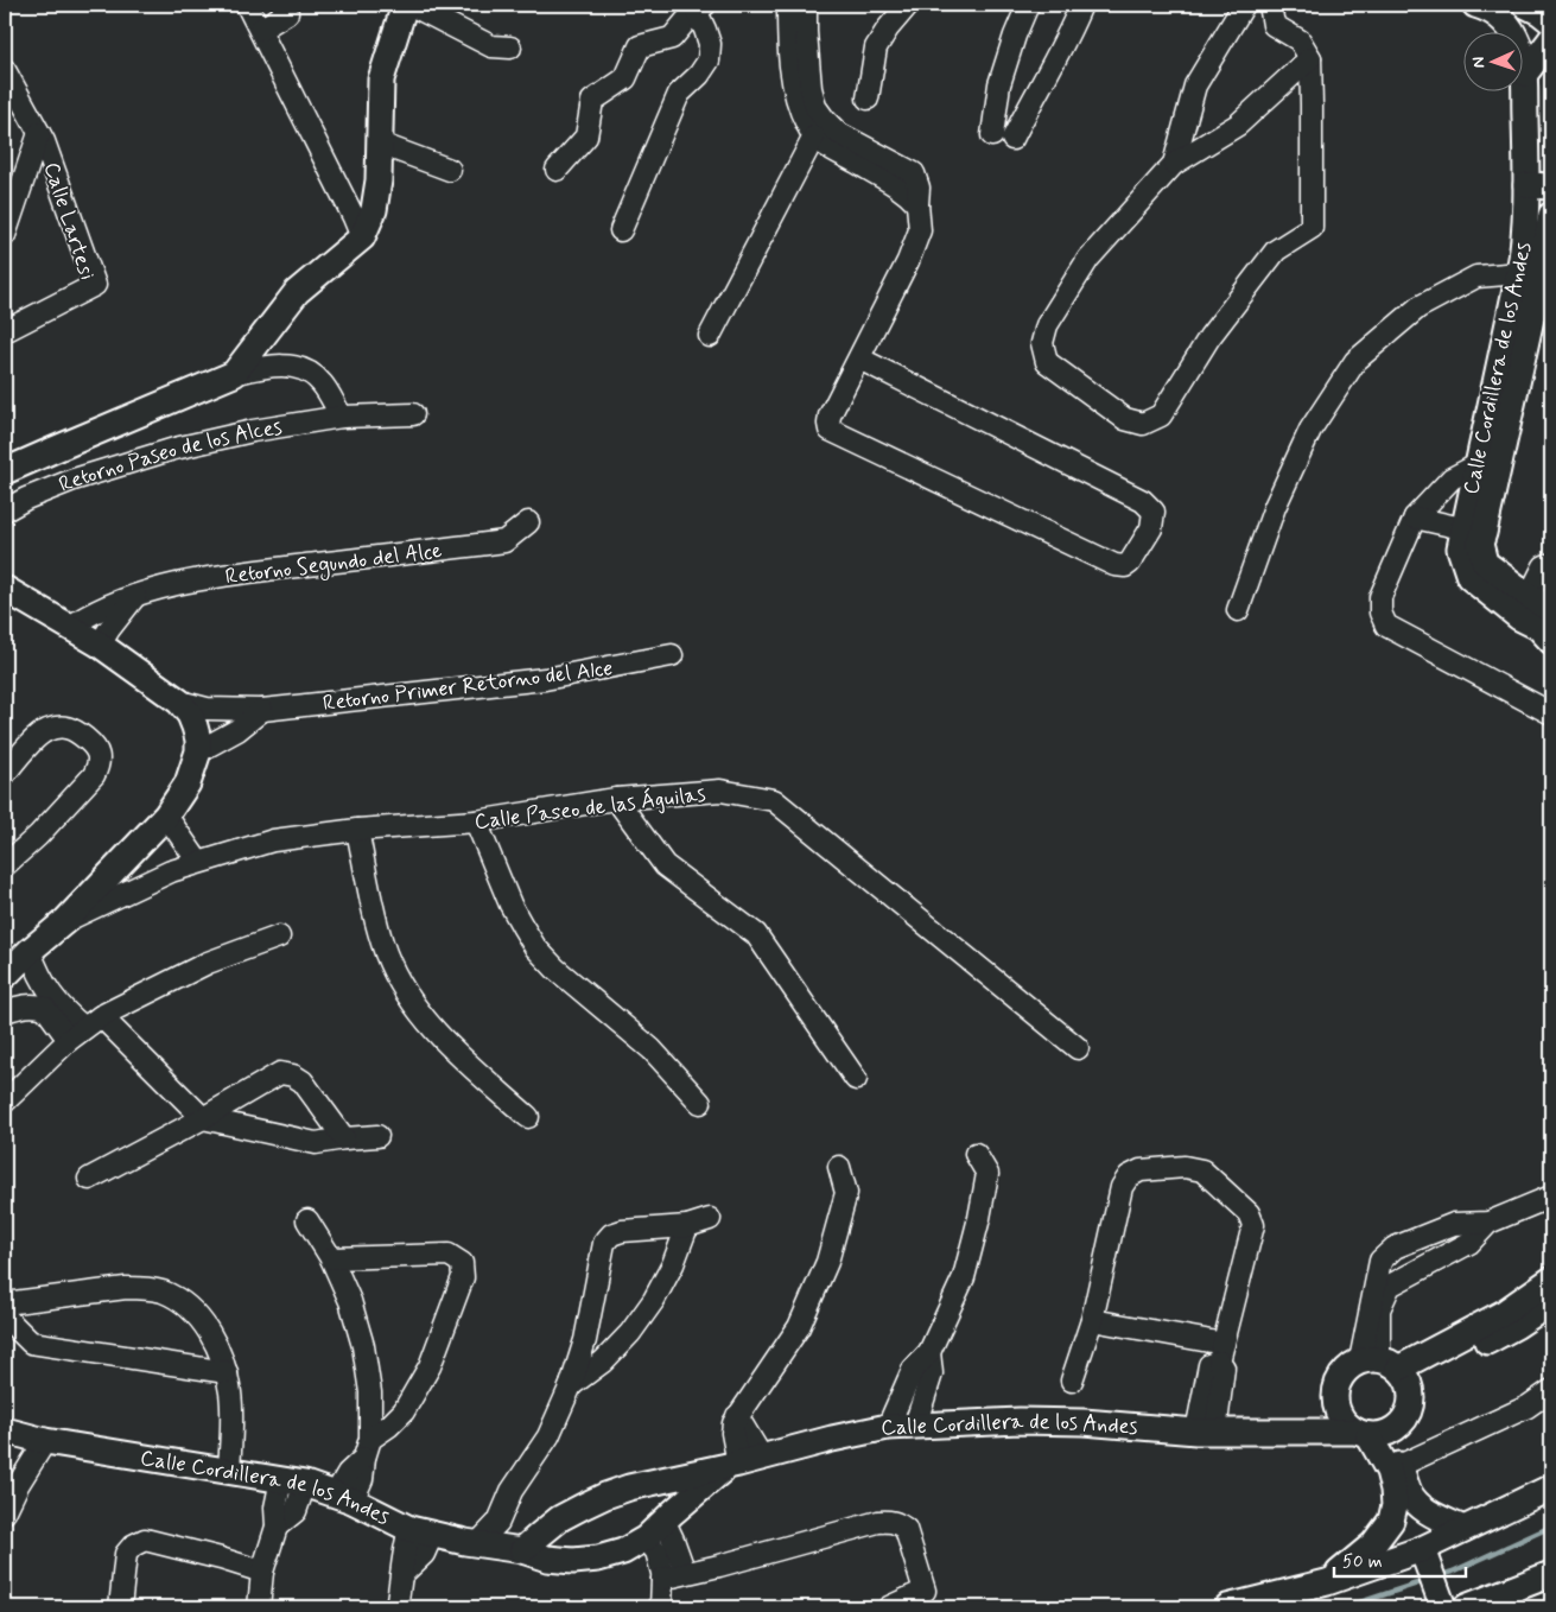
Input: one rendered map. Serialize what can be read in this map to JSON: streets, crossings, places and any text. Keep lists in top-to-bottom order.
{
  "streets": {
    "street": [
      "Calle Lartesi",
      "Calle Cordillera de los Andes",
      "Retorno Paseo de los Alces",
      "Retorno Segundo del Alce",
      "Retorno Primer Retorno del Alce",
      "Calle Paseo de las Águilas"
    ]
  },
  "scale_bar": "50 m",
  "north": "left"
}
